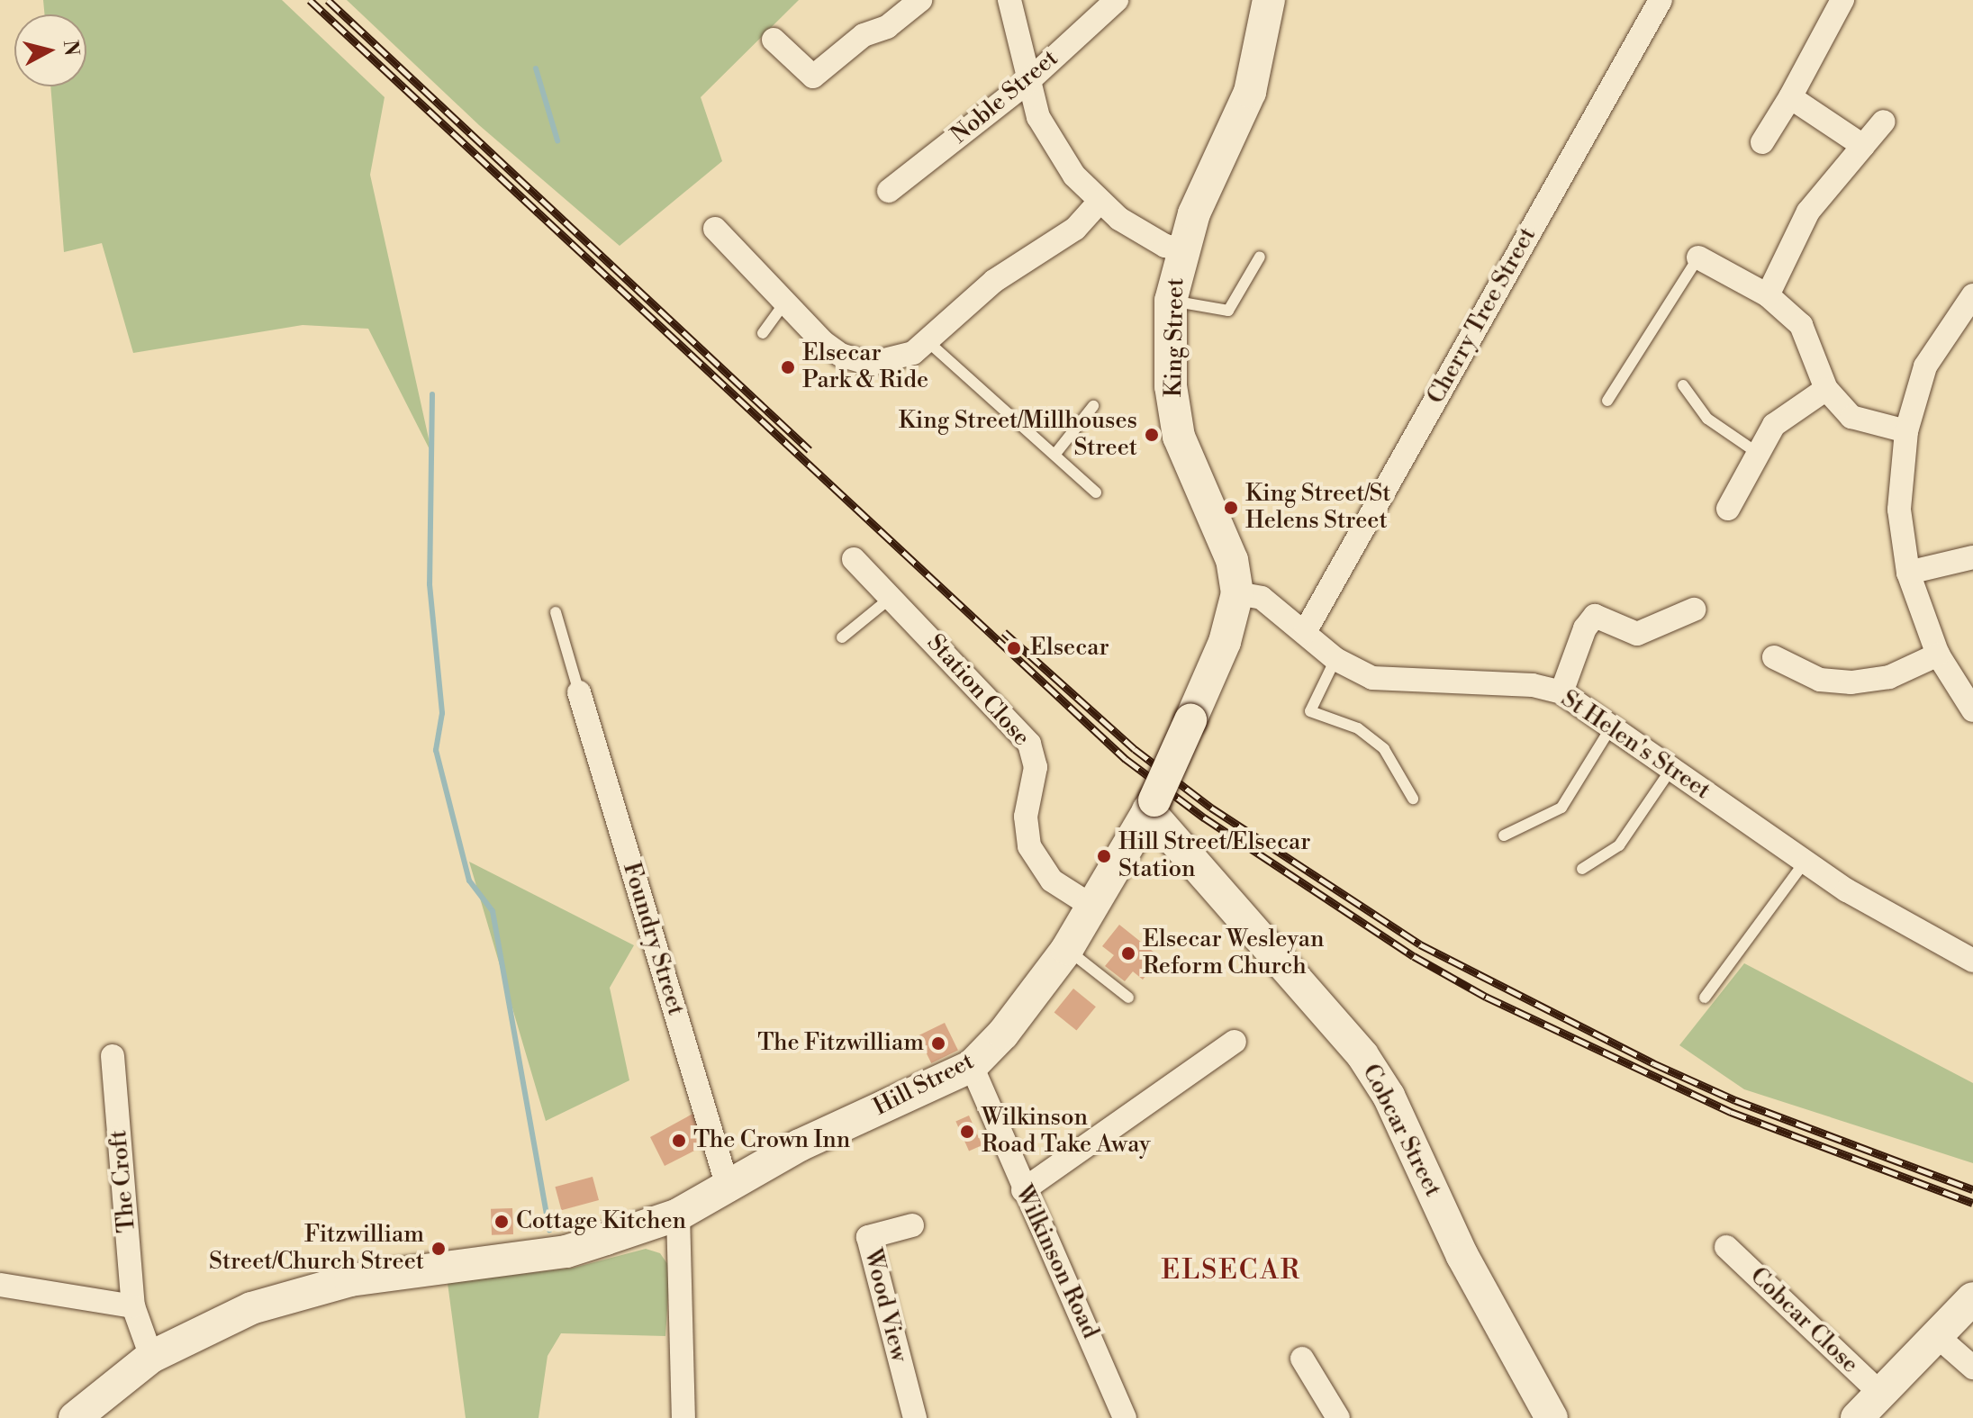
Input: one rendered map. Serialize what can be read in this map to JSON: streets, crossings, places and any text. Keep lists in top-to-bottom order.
{
  "streets": {
    "main road": ["King Street", "Hill Street", "Cobcar Street"],
    "street": [
      "Noble Street",
      "Cherry Tree Street",
      "Station Close",
      "St Helen's Street",
      "Foundry Street",
      "The Croft",
      "Wilkinson Road",
      "Wood View",
      "Cobcar Close"
    ]
  },
  "crossings": [
    ["Cherry Tree Street", "St Helen's Street"],
    ["King Street", "St Helen's Street"],
    ["King Street", "Hill Street"],
    ["Station Close", "Hill Street"],
    ["St Helen's Street", "Hill Street"],
    ["Foundry Street", "Hill Street"],
    ["Hill Street", "Cobcar Street"],
    ["Hill Street", "The Croft"],
    ["Hill Street", "Wilkinson Road"]
  ],
  "districts": ["ELSECAR"],
  "places": [
    "Elsecar Park & Ride",
    "King Street/Millhouses Street",
    "King Street/St Helens Street",
    "Elsecar",
    "Hill Street/Elsecar Station",
    "Elsecar Wesleyan Reform Church",
    "The Fitzwilliam",
    "Wilkinson Road Take Away",
    "The Crown Inn",
    "Cottage Kitchen",
    "Fitzwilliam Street/Church Street"
  ],
  "north": "right"
}
